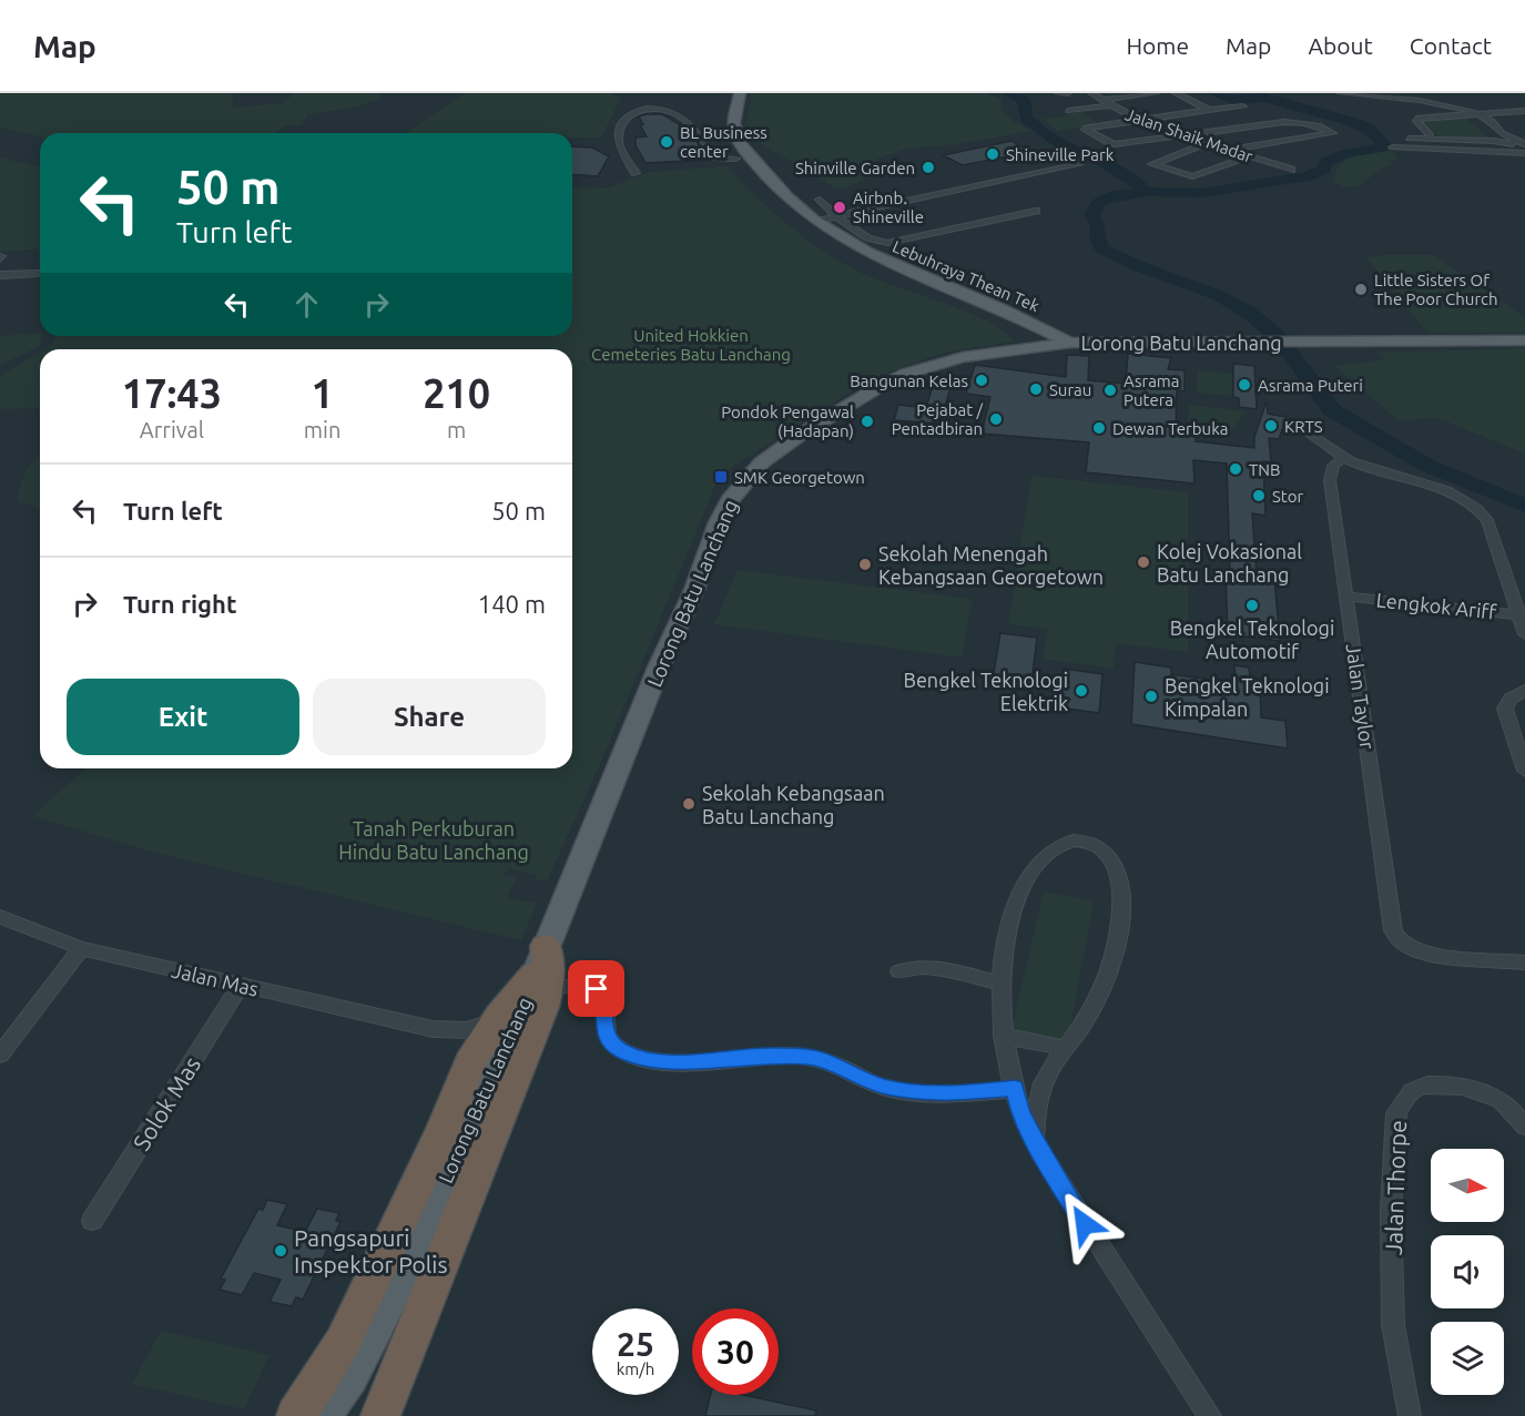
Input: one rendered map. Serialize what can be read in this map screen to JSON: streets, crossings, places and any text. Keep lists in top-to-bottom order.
{
  "streets": {
    "main road": ["Lebuhraya Thean Tek", "Lorong Batu Lanchang"],
    "street": [
      "Jalan Shaik Madar",
      "Lengkok Ariff",
      "Jalan Taylor",
      "Jalan Mas",
      "Solok Mas",
      "Jalan Thorpe"
    ]
  },
  "crossings": [
    ["Lebuhraya Thean Tek", "Lorong Batu Lanchang"],
    ["Lorong Batu Lanchang", "Jalan Mas"],
    ["Lengkok Ariff", "Jalan Taylor"],
    ["Jalan Mas", "Solok Mas"]
  ],
  "parks": ["United Hokkien Cemeteries Batu Lanchang", "Tanah Perkuburan Hindu Batu Lanchang"],
  "places": {
    "other": [
      "BL Business center",
      "Shineville Park",
      "Shinville Garden",
      "Airbnb. Shineville",
      "Little Sisters Of The Poor Church",
      "Bangunan Kelas",
      "Asrama Puteri",
      "Surau",
      "Asrama Putera",
      "Pejabat / Pentadbiran",
      "Pondok Pengawal (Hadapan)",
      "KRTS",
      "Dewan Terbuka",
      "TNB",
      "Stor",
      "Kolej Vokasional Batu Lanchang",
      "Sekolah Menengah Kebangsaan Georgetown",
      "Bengkel Teknologi Automotif",
      "Bengkel Teknologi Elektrik",
      "Bengkel Teknologi Kimpalan",
      "Sekolah Kebangsaan Batu Lanchang",
      "Pangsapuri Inspektor Polis"
    ],
    "transit": ["SMK Georgetown"]
  },
  "north": "right",
  "page": {
    "header": "Map",
    "nav": [
      "Home",
      "Map",
      "About",
      "Contact"
    ],
    "turn": ["50 m", "Turn left"],
    "eta": [
      "17:43",
      "Arrival",
      "1",
      "min",
      "210",
      "m"
    ],
    "list": [
      {
        "name": "Turn left",
        "value": "50 m"
      },
      {
        "name": "Turn right",
        "value": "140 m"
      }
    ],
    "buttons": ["Exit", "Share"],
    "speed": "25 km/h",
    "limit": "30"
  }
}
